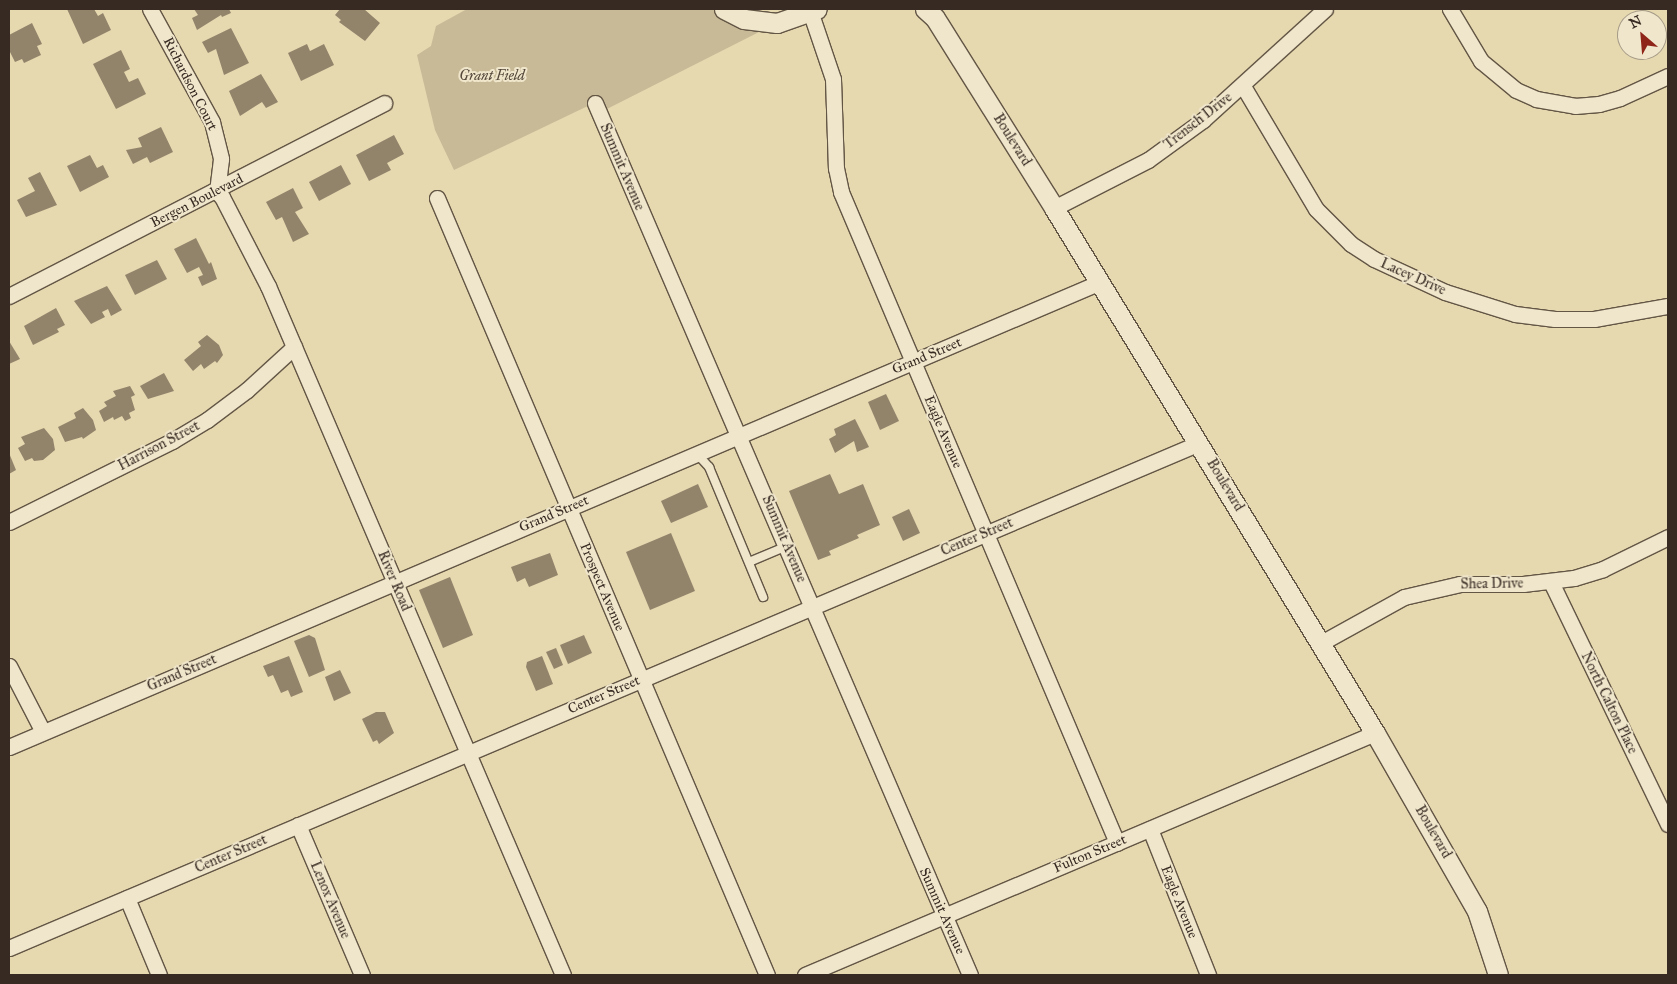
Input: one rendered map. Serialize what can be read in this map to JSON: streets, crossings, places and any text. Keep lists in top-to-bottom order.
{
  "streets": {
    "street": [
      "Richardson Court",
      "Trensch Drive",
      "Boulevard",
      "Summit Avenue",
      "Bergen Boulevard",
      "Lacey Drive",
      "Grand Street",
      "Eagle Avenue",
      "Harrison Street",
      "Center Street",
      "River Road",
      "Shea Drive",
      "Prospect Avenue",
      "North Calton Place",
      "Fulton Street",
      "Lenox Avenue"
    ]
  },
  "crossings": [
    ["Richardson Court", "Bergen Boulevard"],
    ["Richardson Court", "River Road"],
    ["Trensch Drive", "Boulevard"],
    ["Trensch Drive", "Lacey Drive"],
    ["Boulevard", "Grand Street"],
    ["Boulevard", "Center Street"],
    ["Boulevard", "Shea Drive"],
    ["Boulevard", "Fulton Street"],
    ["Summit Avenue", "Grand Street"],
    ["Summit Avenue", "Center Street"],
    ["Summit Avenue", "Fulton Street"],
    ["Bergen Boulevard", "River Road"],
    ["Grand Street", "Eagle Avenue"],
    ["Grand Street", "River Road"],
    ["Grand Street", "Prospect Avenue"],
    ["Eagle Avenue", "Center Street"],
    ["Eagle Avenue", "Fulton Street"],
    ["Harrison Street", "River Road"],
    ["Center Street", "River Road"],
    ["Center Street", "Prospect Avenue"],
    ["Center Street", "Lenox Avenue"],
    ["Shea Drive", "North Calton Place"]
  ],
  "parks": ["Grant Field"],
  "north": "top left"
}
